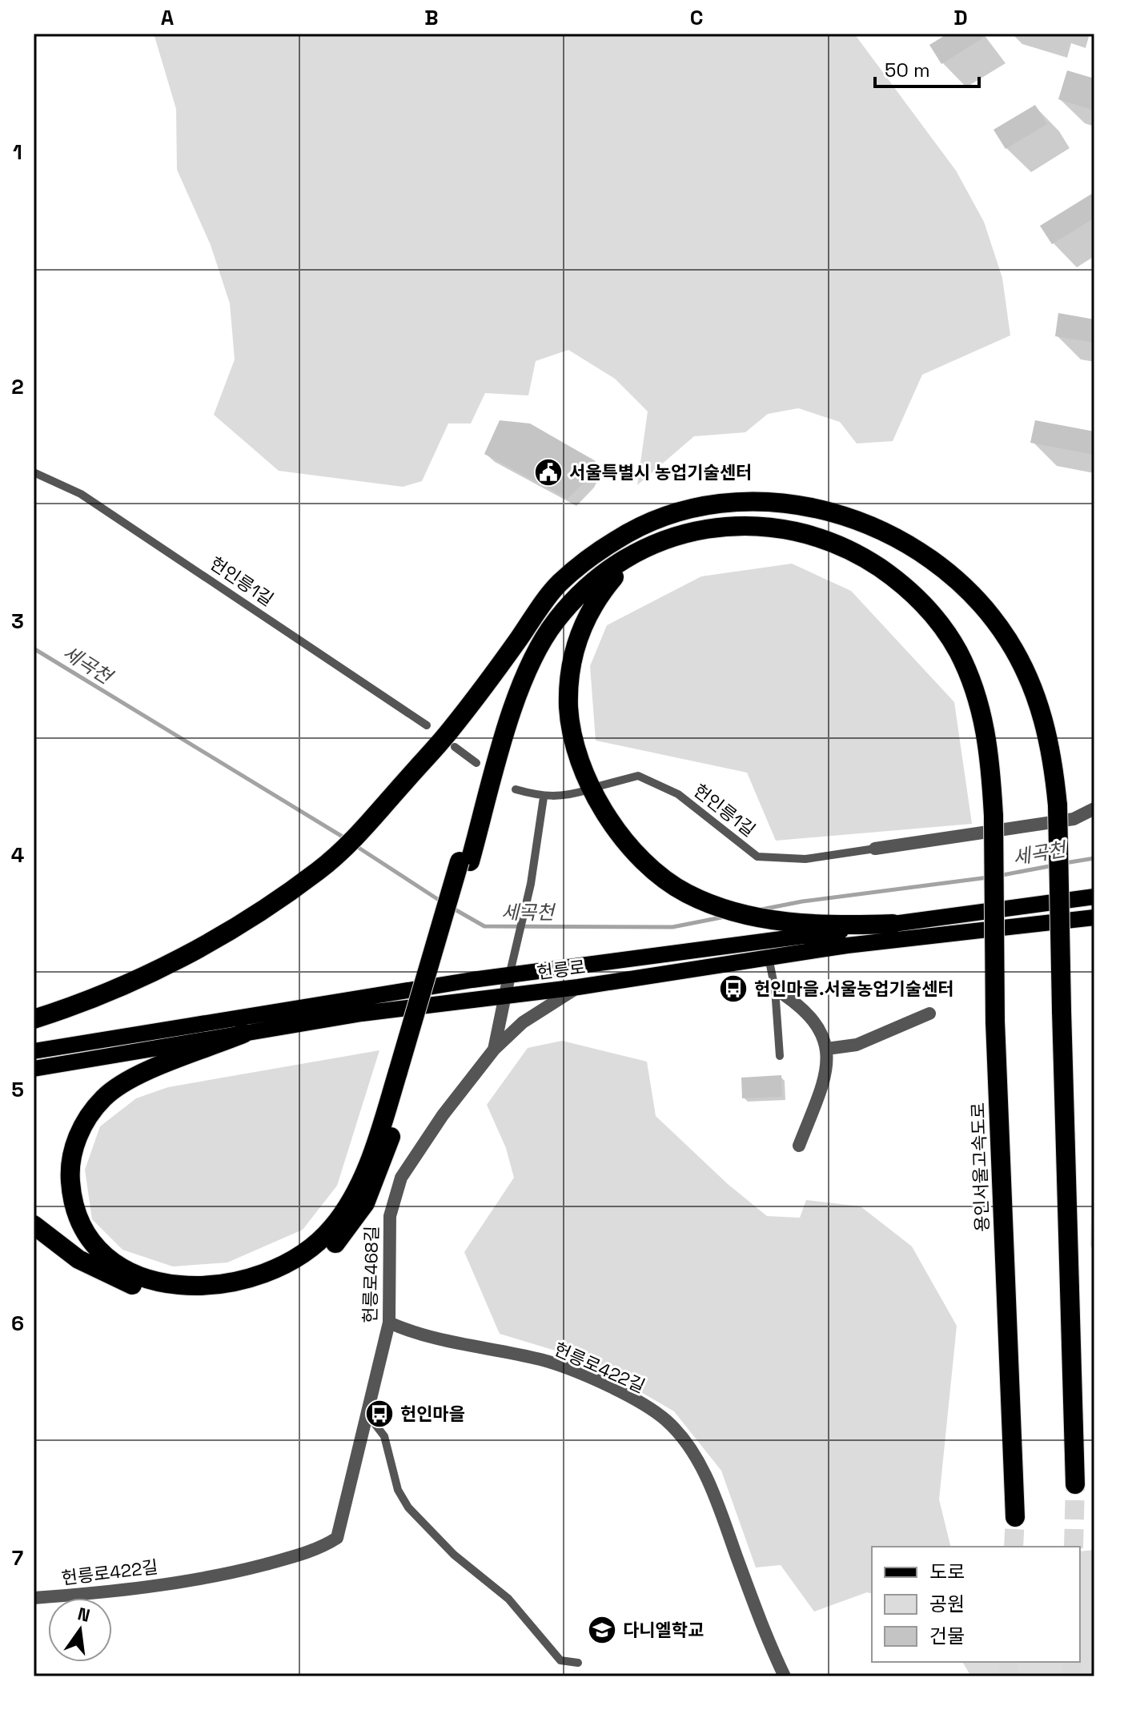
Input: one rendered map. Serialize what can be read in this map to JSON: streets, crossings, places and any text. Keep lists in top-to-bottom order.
{
  "streets": {
    "highway": ["용인서울고속도로"],
    "main road": ["헌릉로"],
    "street": ["헌릉로468길", "헌릉로422길"],
    "lane": ["헌인릉1길"]
  },
  "crossings": [
    ["헌인릉1길", "헌릉로"],
    ["헌릉로", "헌릉로468길"],
    ["헌릉로468길", "헌릉로422길"]
  ],
  "water": ["세곡천"],
  "places": {
    "public building": ["서울특별시 농업기술센터"],
    "bus stop": ["헌인마을.서울농업기술센터", "헌인마을"],
    "school or university": ["다니엘학교"]
  },
  "legend": ["도로", "공원", "건물"],
  "scale_bar": "50 m",
  "north": "top",
  "grid": {
    "columns": [
      "A",
      "B",
      "C",
      "D"
    ],
    "rows": [
      "1",
      "2",
      "3",
      "4",
      "5",
      "6",
      "7"
    ]
  }
}
